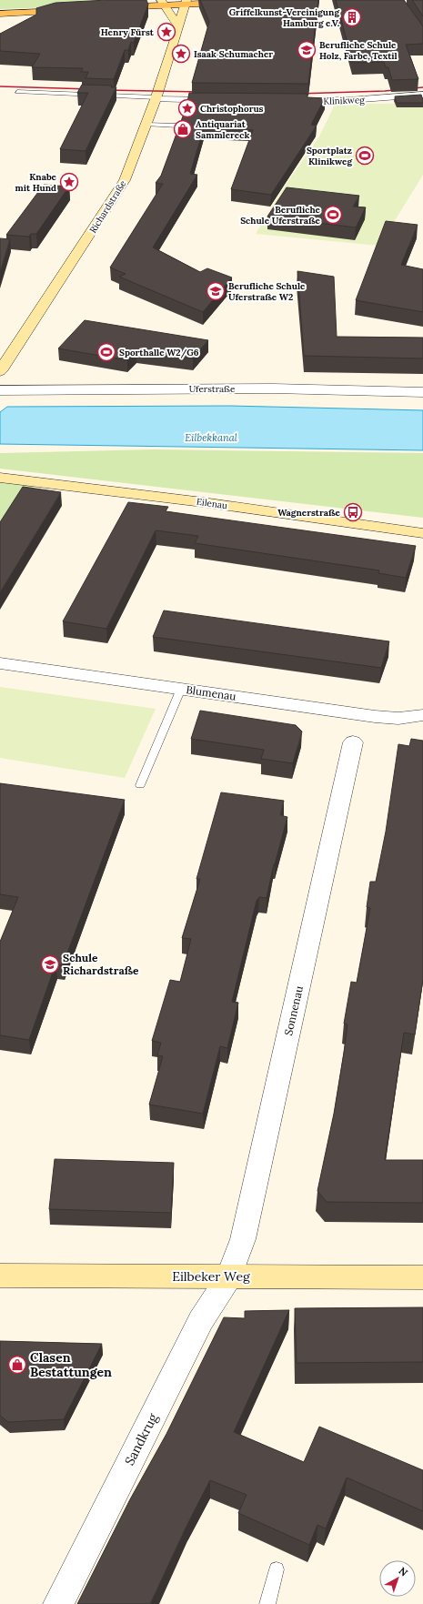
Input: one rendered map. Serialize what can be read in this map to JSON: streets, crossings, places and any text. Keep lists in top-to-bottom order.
{
  "streets": {
    "street": [
      "Klinikweg",
      "Richardstraße",
      "Uferstraße",
      "Eilenau",
      "Blumenau",
      "Sonnenau",
      "Eilbeker Weg",
      "Sandkrug"
    ]
  },
  "crossings": [
    ["Sonnenau", "Eilbeker Weg"],
    ["Sonnenau", "Sandkrug"],
    ["Eilbeker Weg", "Sandkrug"]
  ],
  "water": ["Eilbekkanal"],
  "places": {
    "building": ["Griffelkunst-Vereinigung Hamburg e.V."],
    "place": [
      "Henry Fürst",
      "Isaak Schumacher",
      "Christophorus",
      "Knabe mit Hund"
    ],
    "school or university": ["Berufliche Schule Holz, Farbe, Textil", "Berufliche Schule Uferstraße W2", "Schule Richardstraße"],
    "shop": ["Antiquariat Sammlereck", "Clasen Bestattungen"],
    "sports": ["Sportplatz Klinikweg", "Berufliche Schule Uferstraße", "Sporthalle W2/G6"],
    "bus stop": ["Wagnerstraße"]
  },
  "north": "top right"
}
